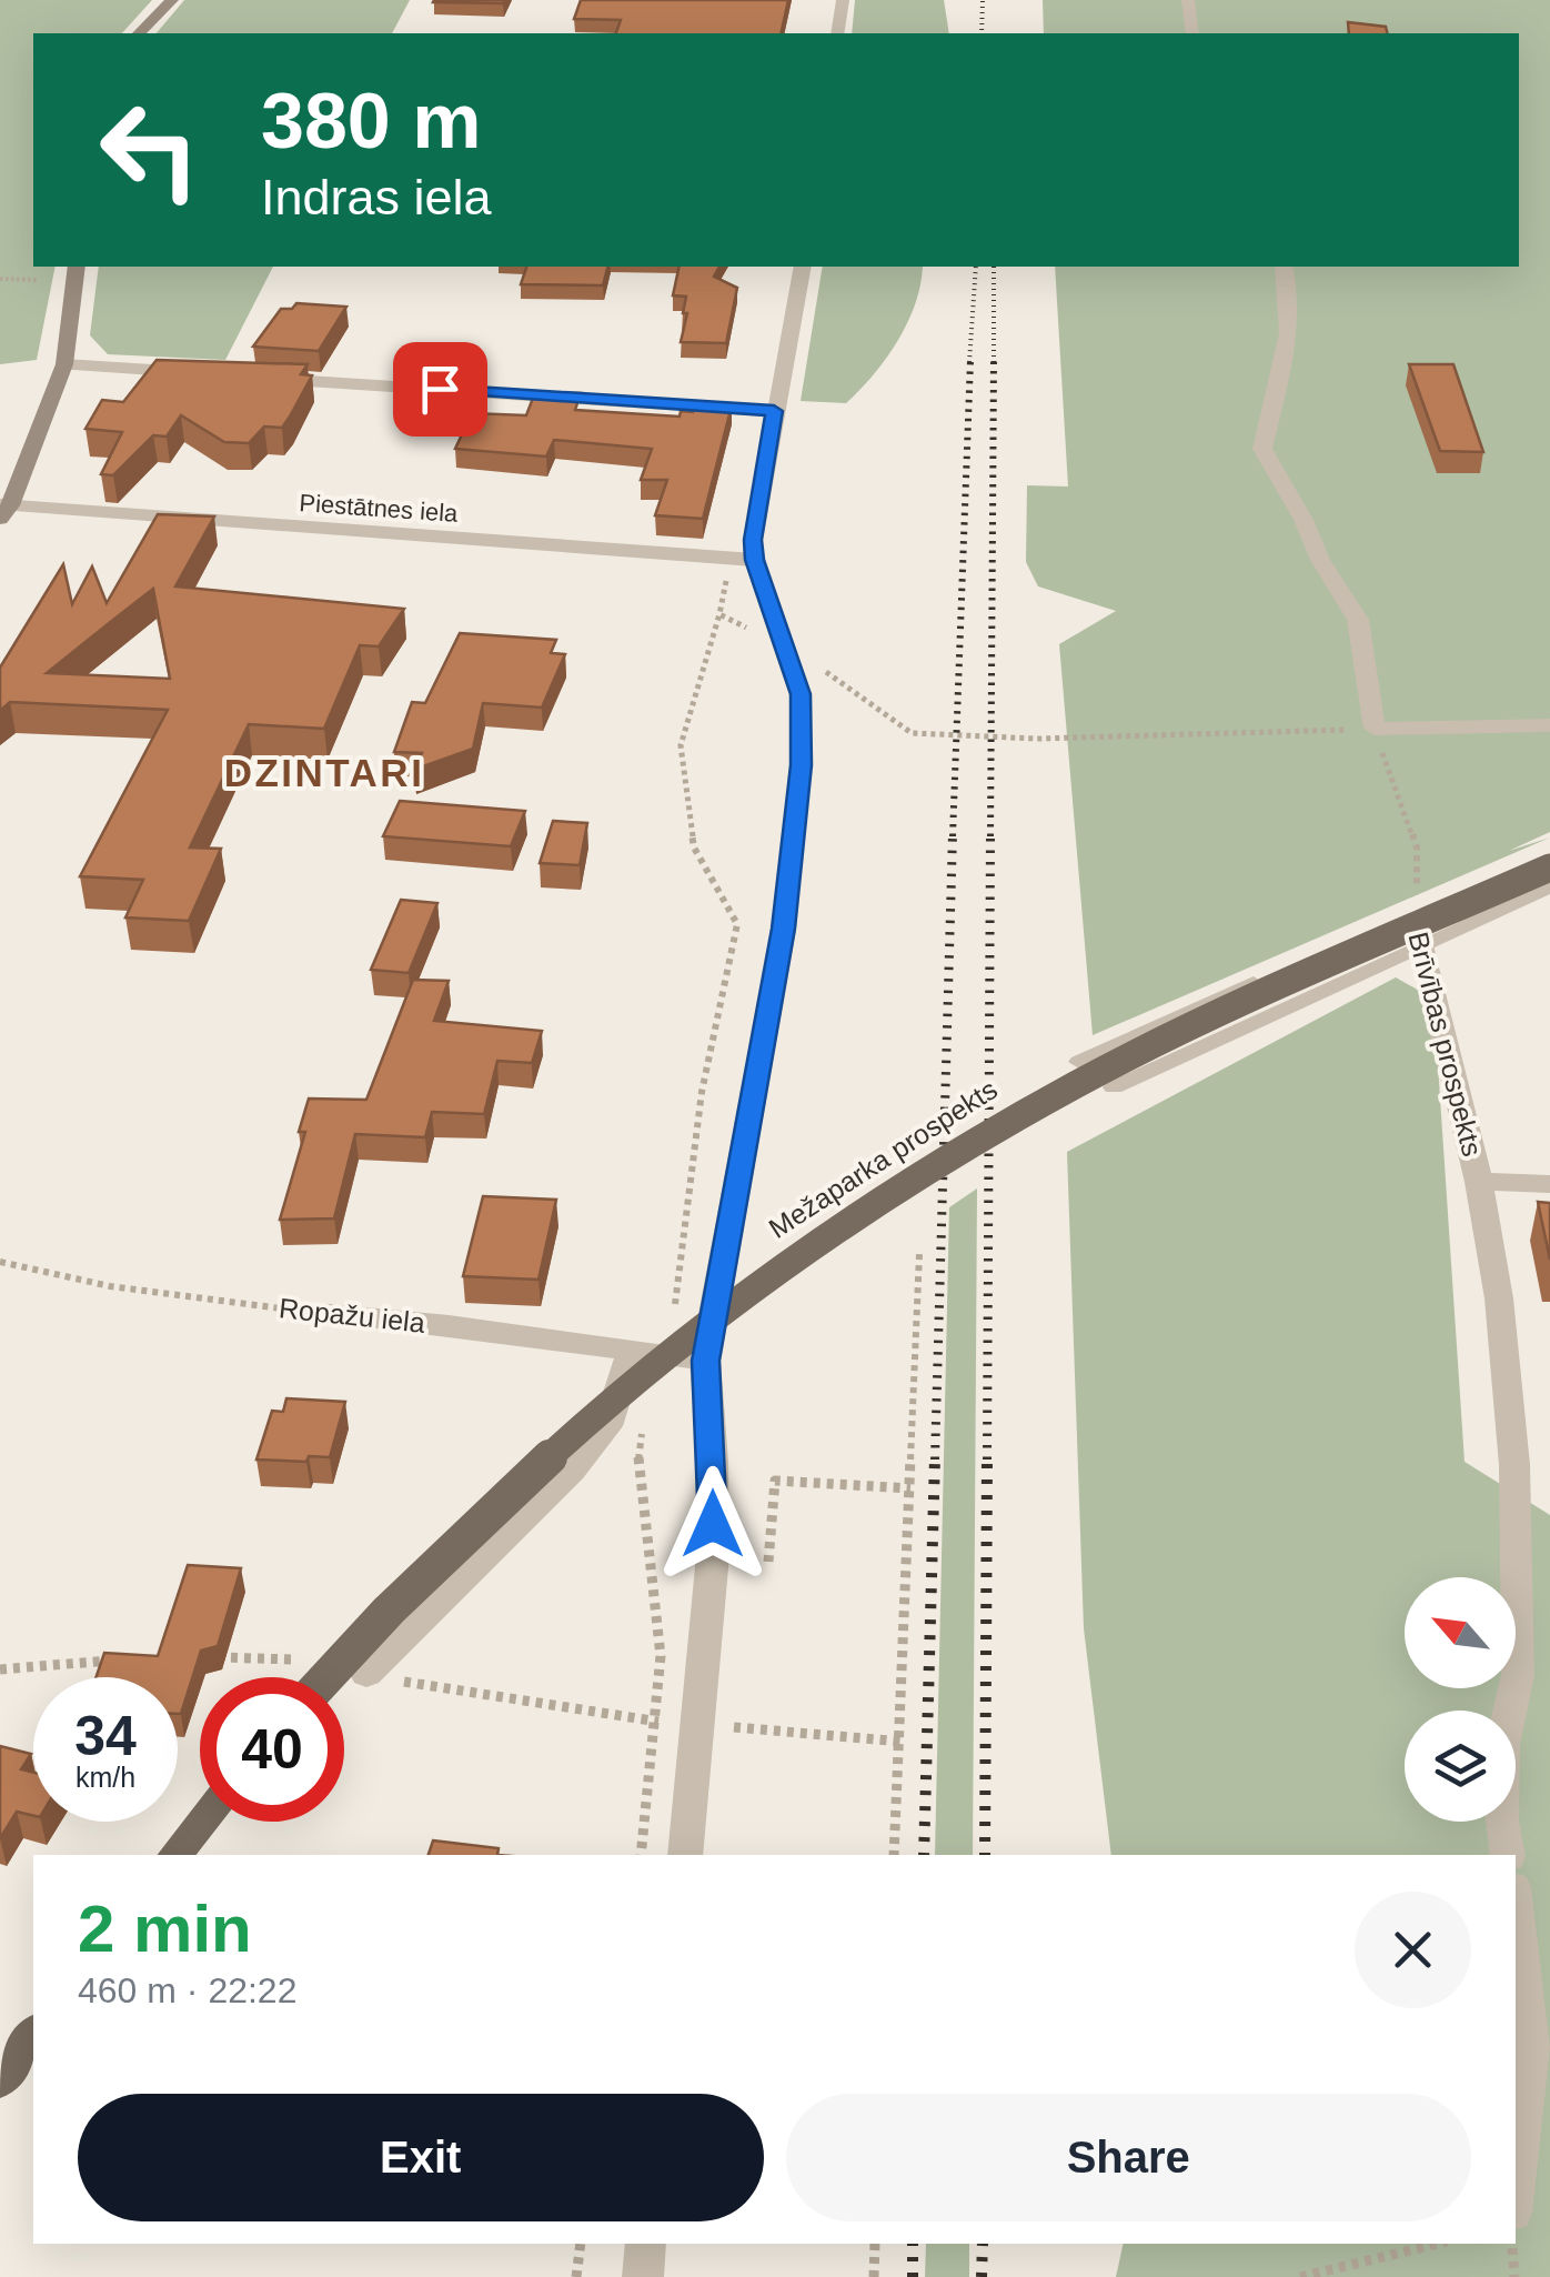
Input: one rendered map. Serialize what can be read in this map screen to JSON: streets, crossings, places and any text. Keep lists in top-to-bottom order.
{
  "streets": {
    "main road": ["Mežaparka prospekts"],
    "street": ["Piestātnes iela", "Brīvības prospekts", "Ropažu iela"]
  },
  "districts": ["DZINTARI"],
  "north": "top left",
  "page": {
    "turn": ["380 m", "Indras iela"],
    "speed": "34 km/h",
    "limit": "40",
    "heading": ["2 min", "460 m · 22:22"],
    "buttons": ["Exit", "Share"]
  }
}
